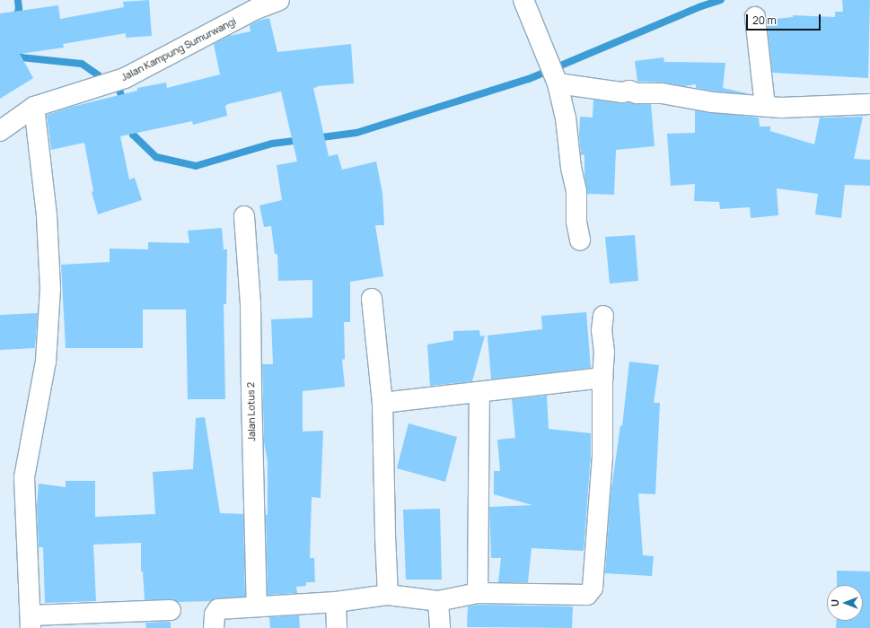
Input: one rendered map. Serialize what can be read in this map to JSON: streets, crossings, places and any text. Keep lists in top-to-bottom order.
{
  "streets": {
    "street": ["Jalan Kampung Sumurwangi", "Jalan Lotus 2"]
  },
  "scale_bar": "20 m",
  "north": "left"
}
